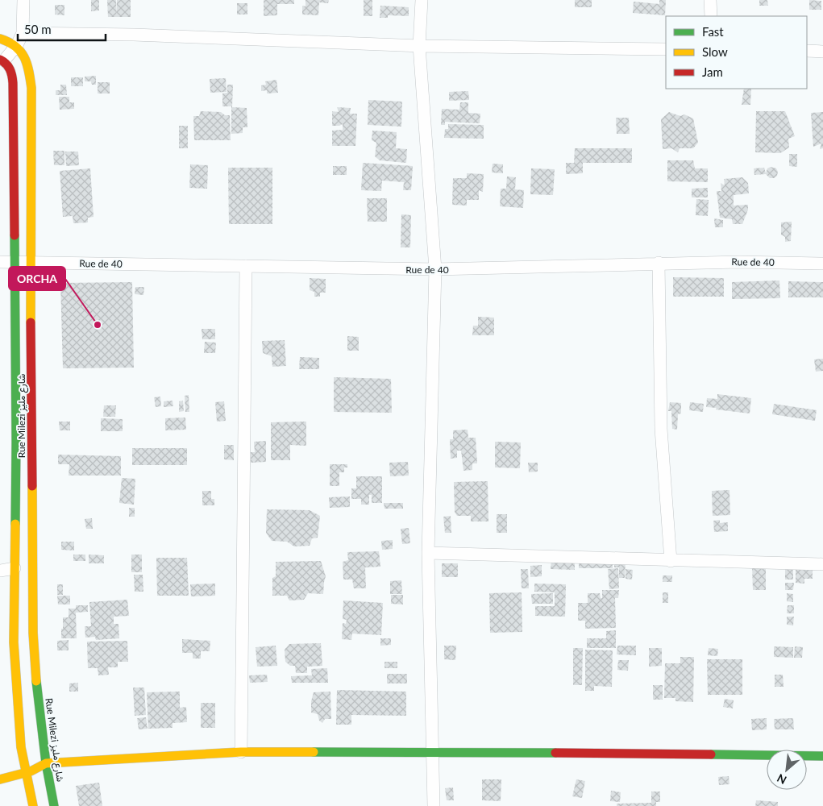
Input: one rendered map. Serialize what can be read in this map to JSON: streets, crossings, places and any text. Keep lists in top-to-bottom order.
{
  "streets": {
    "street": ["Rue de 40", "Rue Milezi شارع مليز"]
  },
  "crossings": [
    ["Rue de 40", "Rue Milezi شارع مليز"]
  ],
  "places": ["ORCHA"],
  "legend": ["Fast", "Slow", "Jam"],
  "scale_bar": "50 m",
  "north": "bottom left"
}
